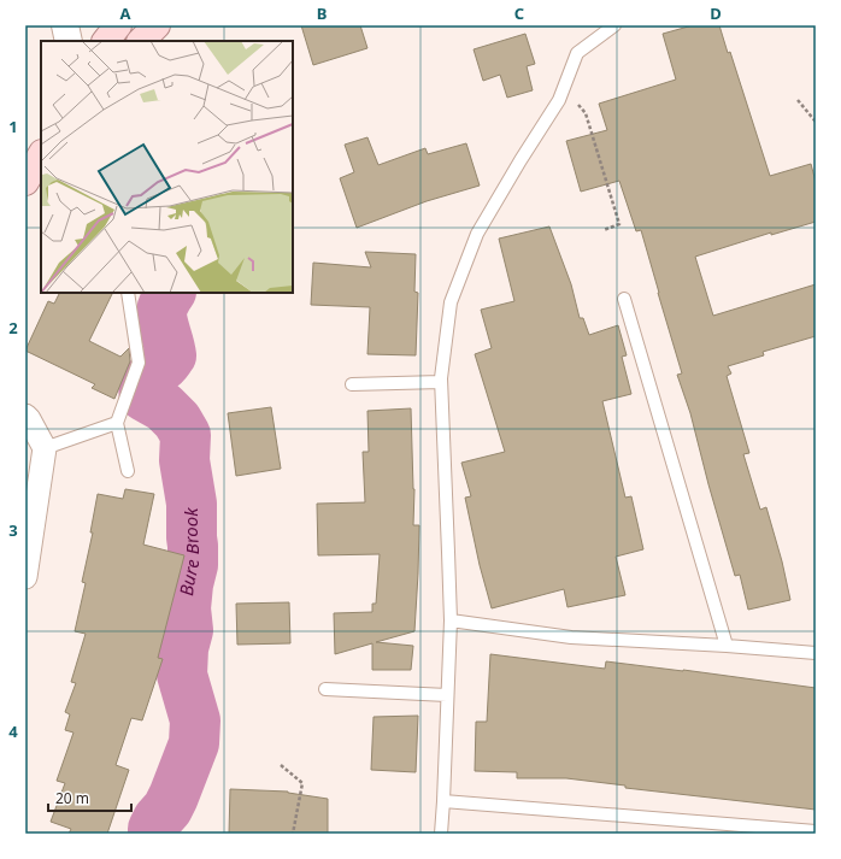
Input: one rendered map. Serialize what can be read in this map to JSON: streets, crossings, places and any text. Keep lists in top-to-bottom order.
{
  "water": ["Bure Brook"],
  "scale_bar": "20 m",
  "grid": {
    "columns": [
      "A",
      "B",
      "C",
      "D"
    ],
    "rows": [
      "1",
      "2",
      "3",
      "4"
    ]
  }
}
